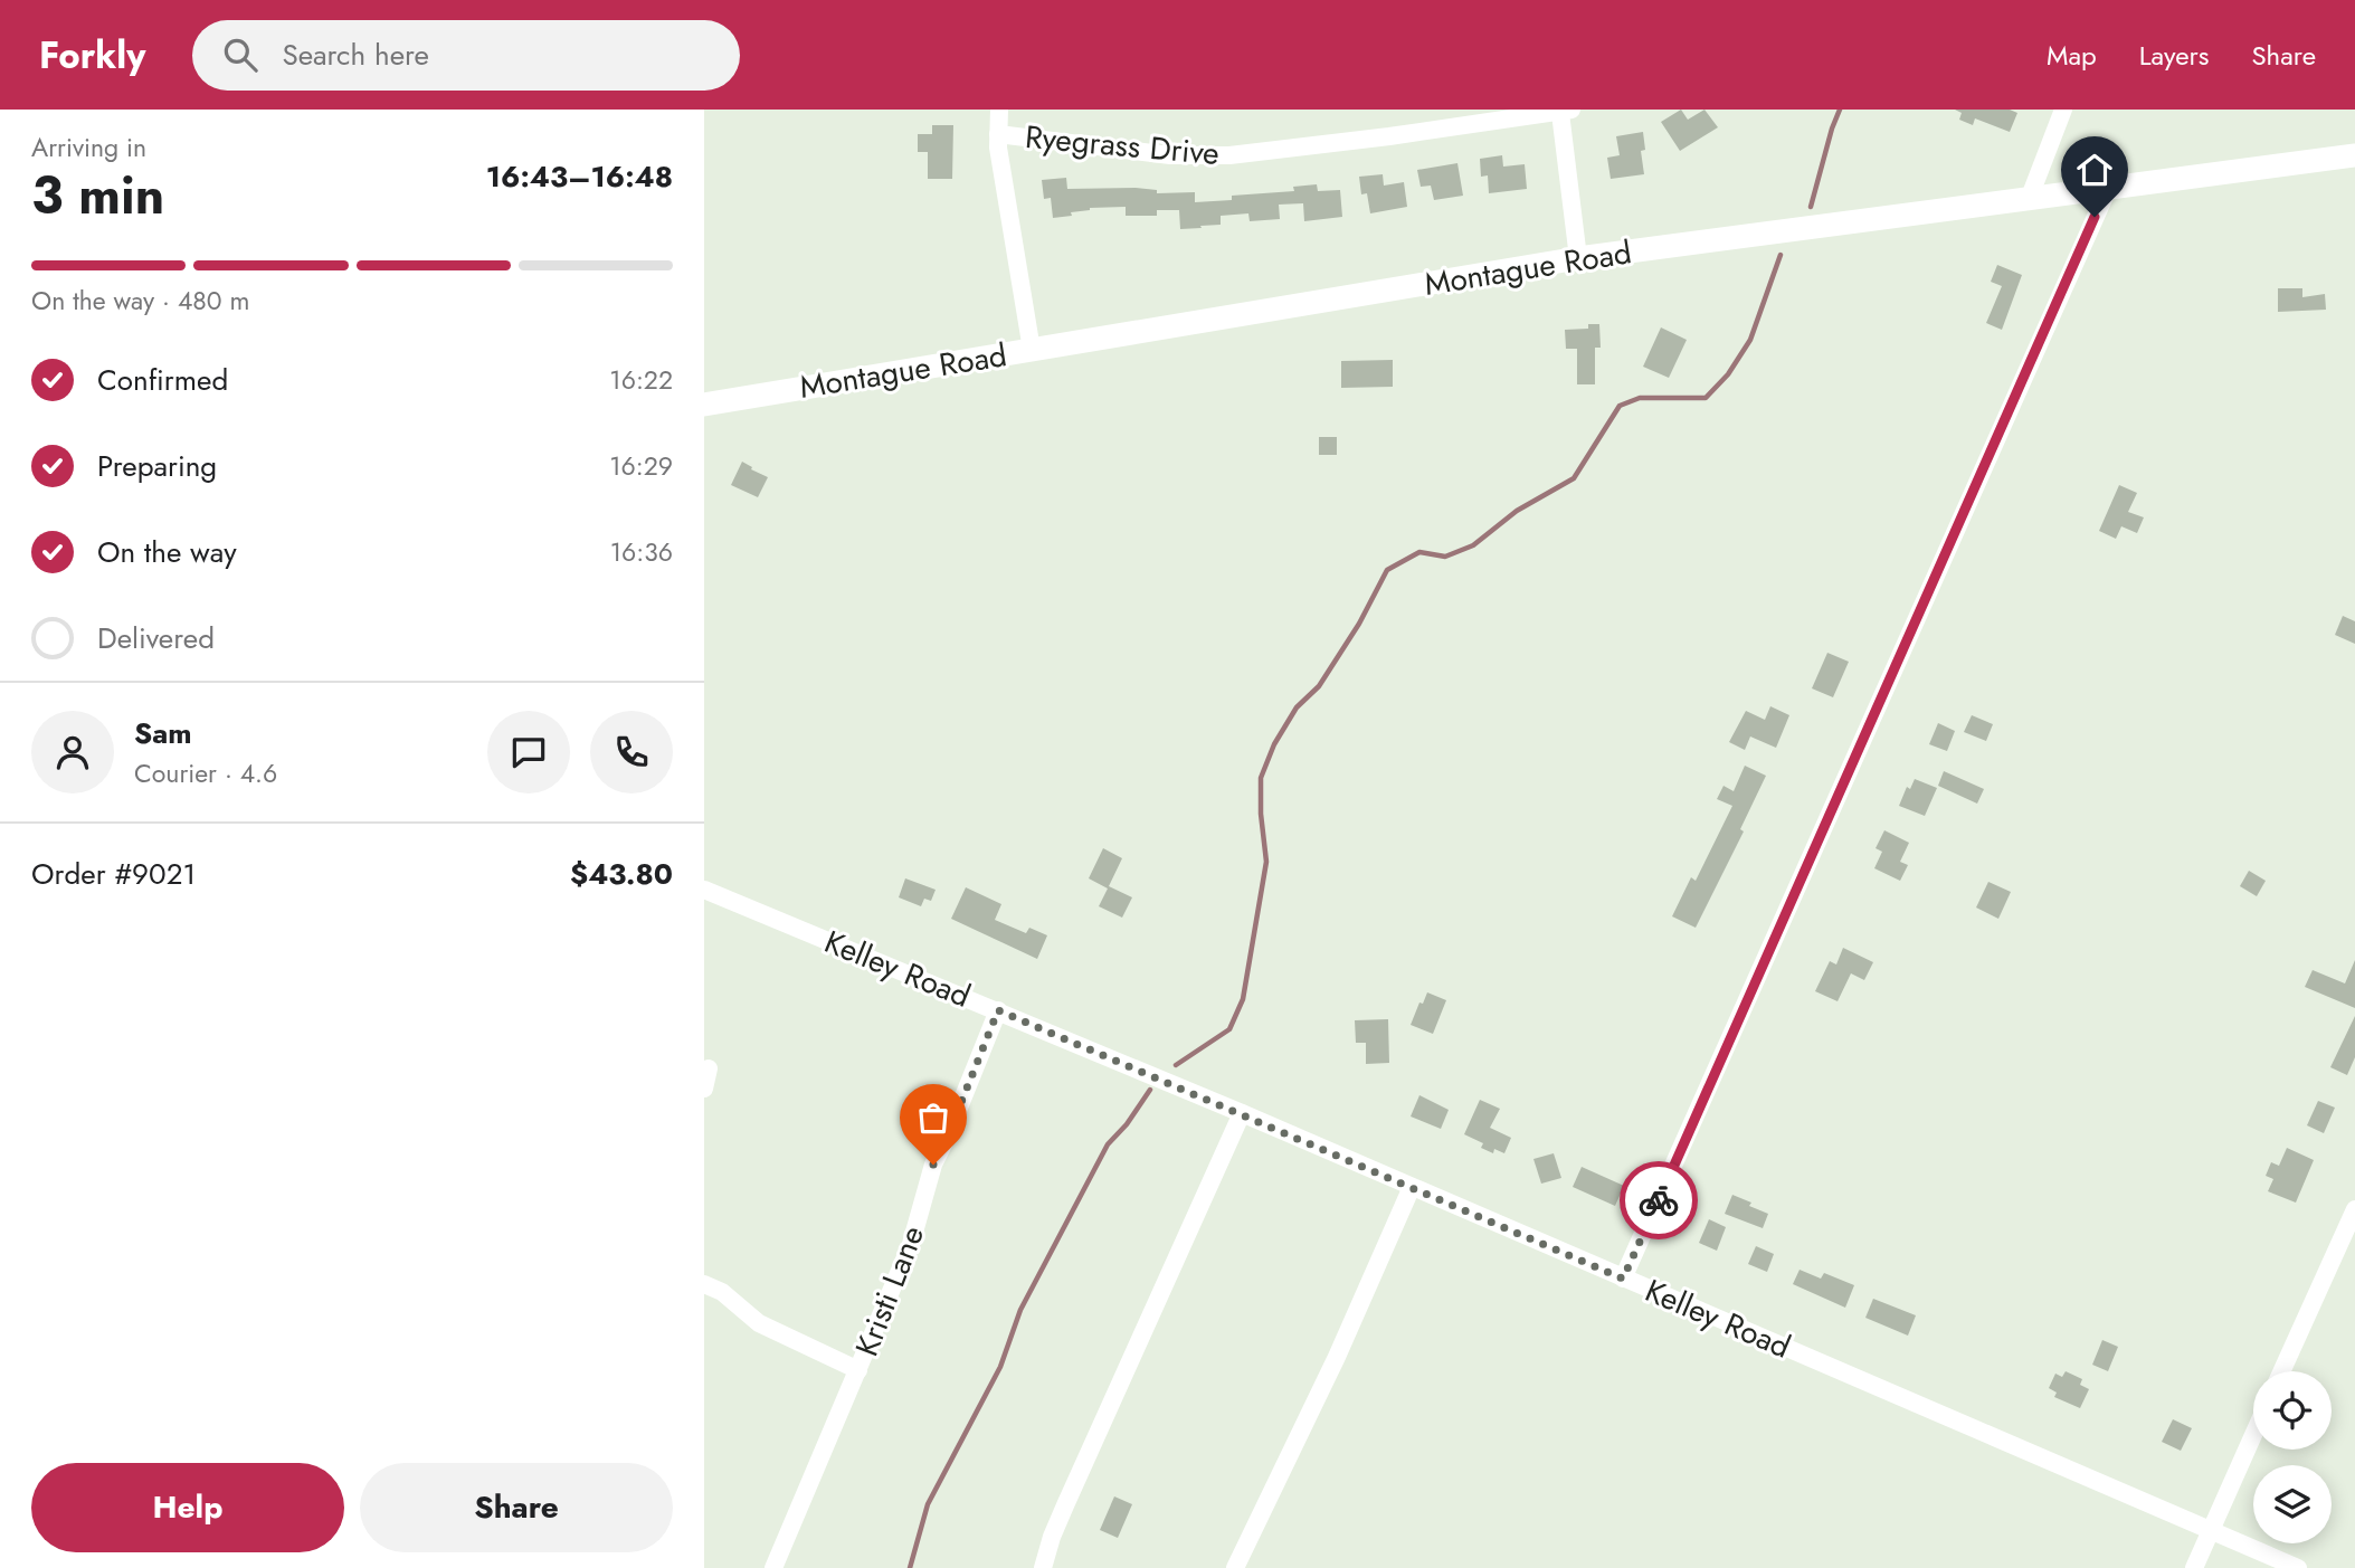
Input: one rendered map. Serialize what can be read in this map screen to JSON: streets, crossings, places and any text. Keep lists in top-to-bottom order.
{
  "streets": {
    "main road": ["Montague Road"],
    "street": ["Ryegrass Drive", "Kelley Road", "Kristi Lane"]
  },
  "crossings": [
    ["Kelley Road", "Kristi Lane"]
  ],
  "page": {
    "header": "Forkly",
    "search": "Search here",
    "nav": ["Map", "Layers", "Share"],
    "heading": ["3 min", "Arriving in", "16:43–16:48"],
    "panel": [
      "Sam",
      "Courier · 4.6",
      "Order #9021",
      "$43.80"
    ],
    "bar": "On the way · 480 m",
    "list": [
      ["Confirmed", "16:22"],
      ["Preparing", "16:29"],
      ["On the way", "16:36"],
      "Delivered"
    ],
    "buttons": ["Help", "Share"]
  }
}
